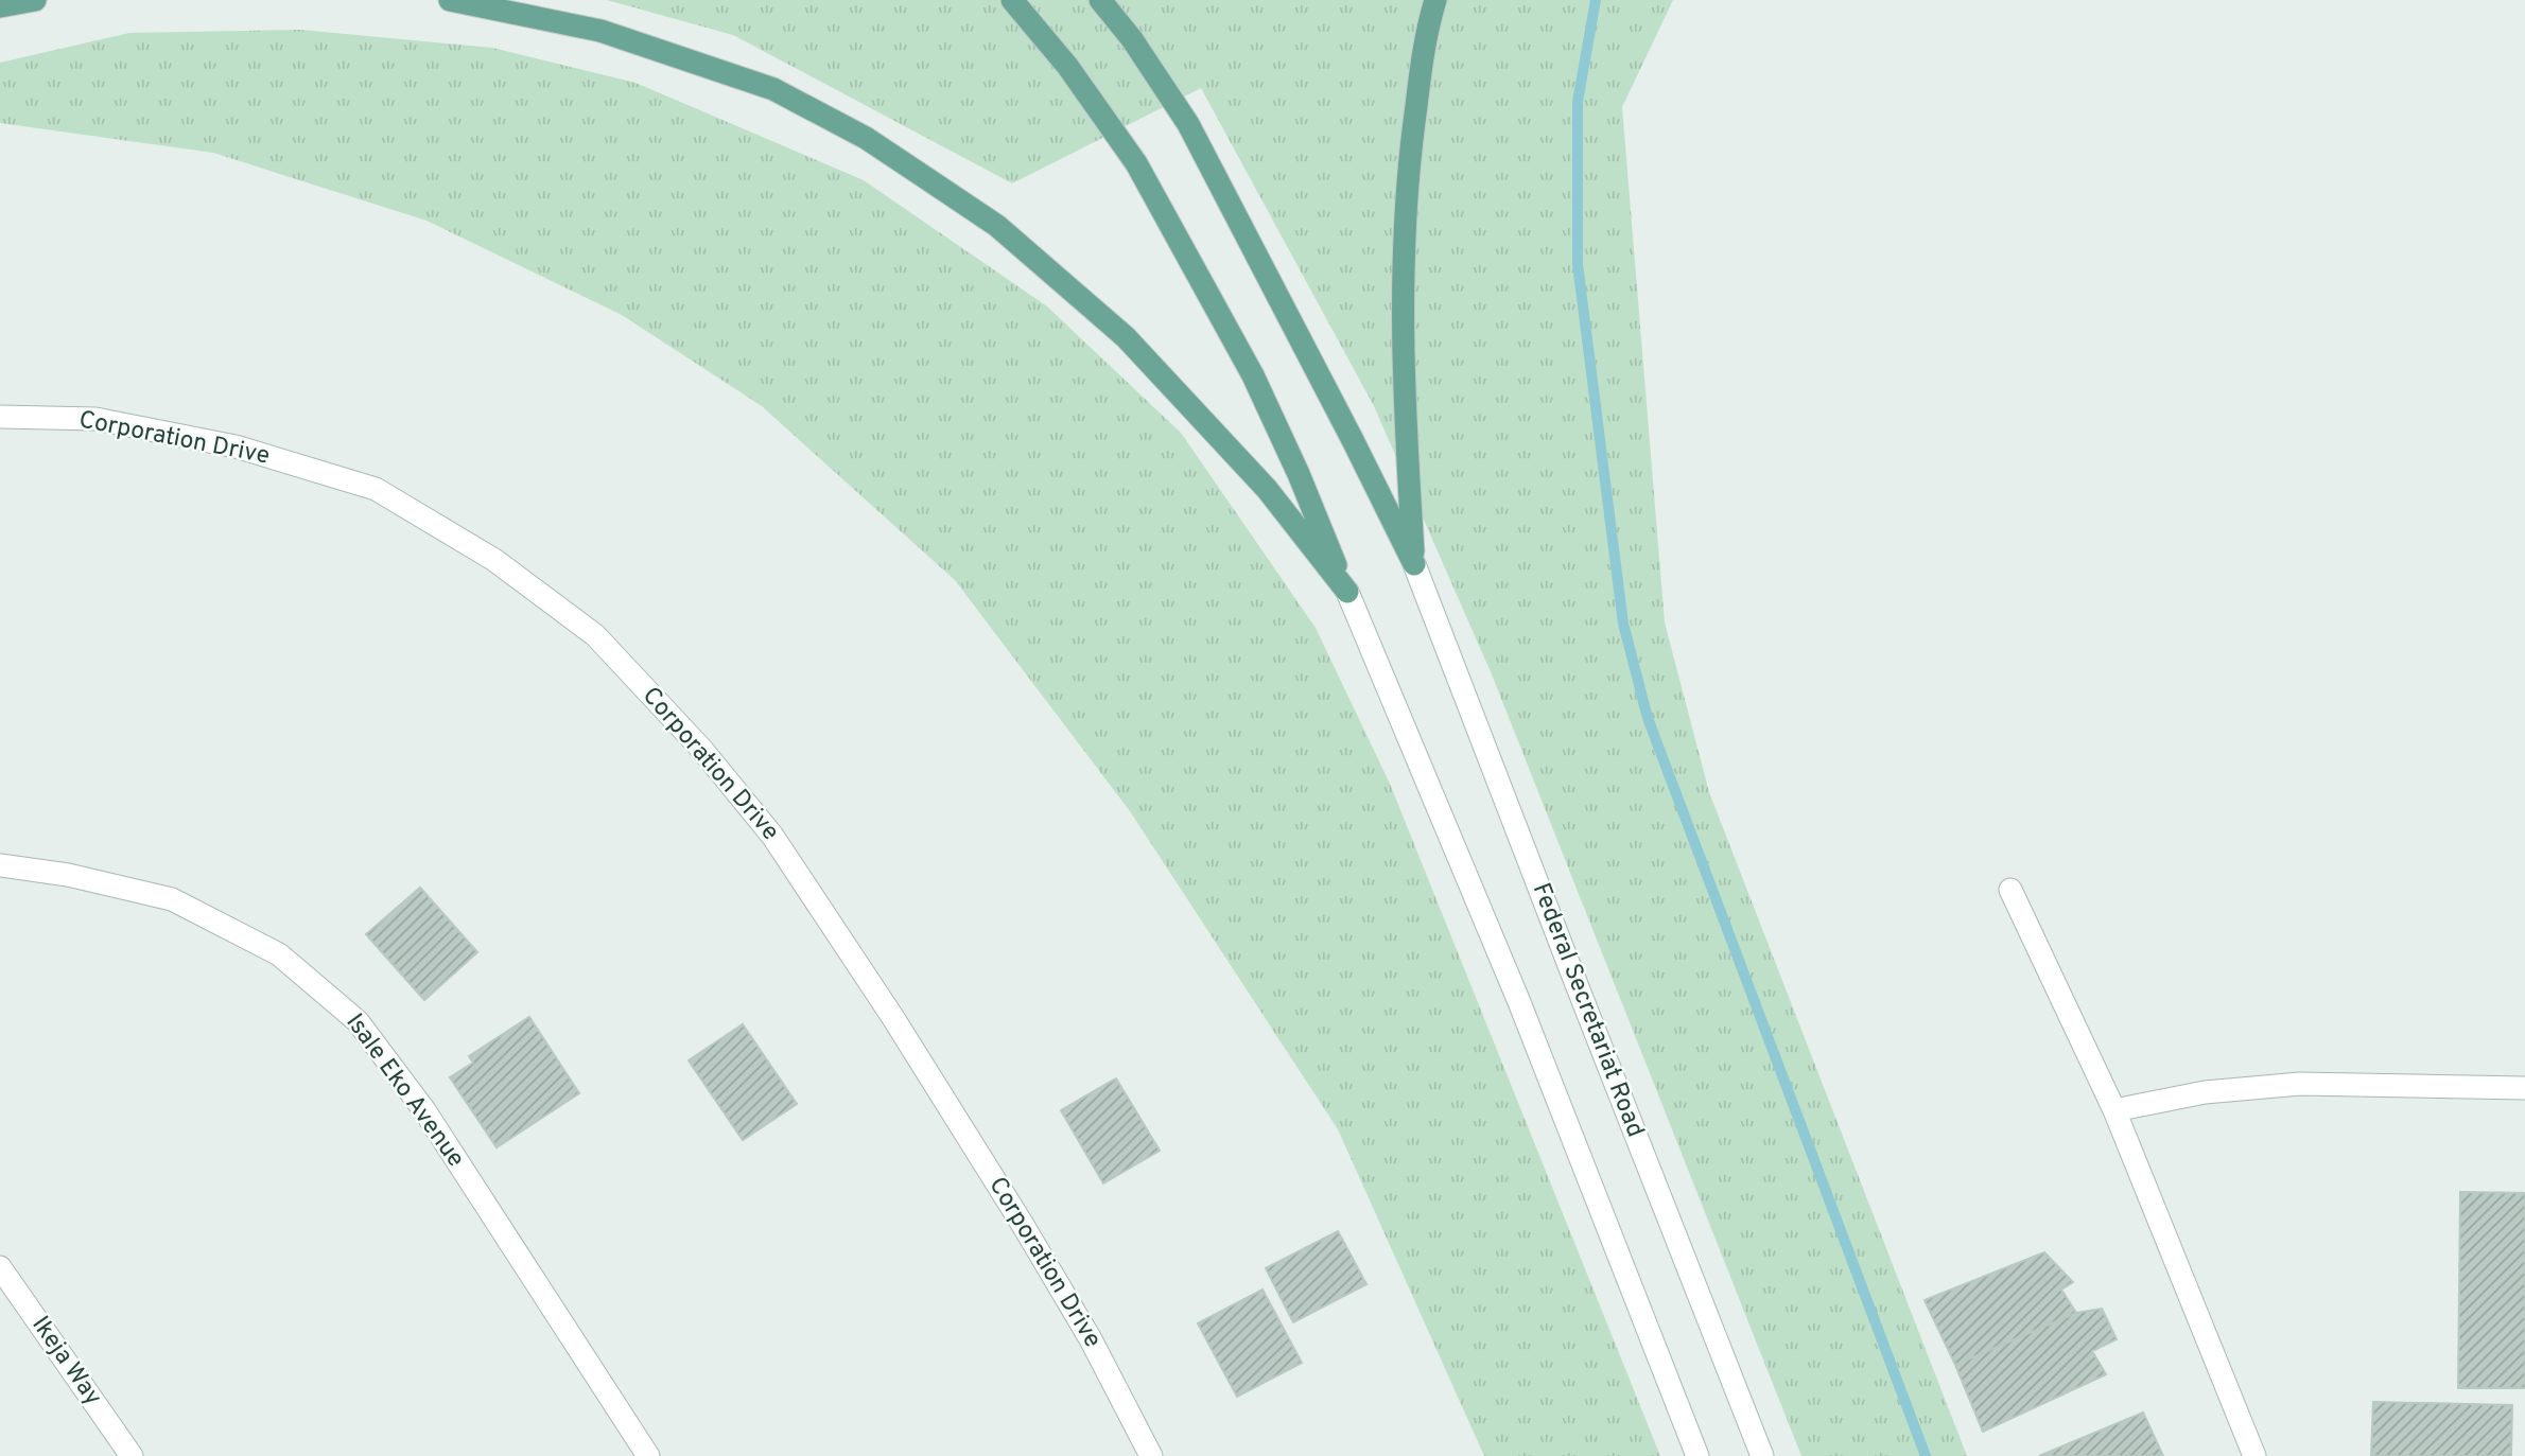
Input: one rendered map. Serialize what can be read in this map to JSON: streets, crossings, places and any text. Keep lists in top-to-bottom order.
{
  "streets": {
    "street": [
      "Corporation Drive",
      "Federal Secretariat Road",
      "Isale Eko Avenue",
      "Ikeja Way"
    ]
  }
}
